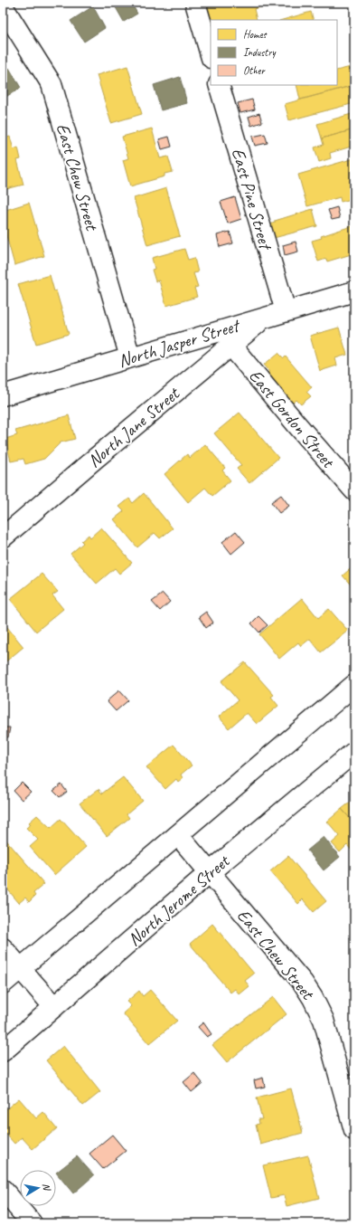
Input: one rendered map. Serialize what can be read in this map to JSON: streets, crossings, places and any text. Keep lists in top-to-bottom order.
{
  "streets": {
    "street": [
      "East Chew Street",
      "East Pine Street",
      "North Jasper Street",
      "East Gordon Street",
      "North Jane Street",
      "North Jerome Street"
    ]
  },
  "crossings": [
    ["East Chew Street", "North Jasper Street"],
    ["East Chew Street", "North Jerome Street"],
    ["East Pine Street", "North Jasper Street"],
    ["North Jasper Street", "North Jane Street"],
    ["East Gordon Street", "North Jane Street"]
  ],
  "legend": ["Homes", "Industry", "Other"],
  "north": "right"
}
